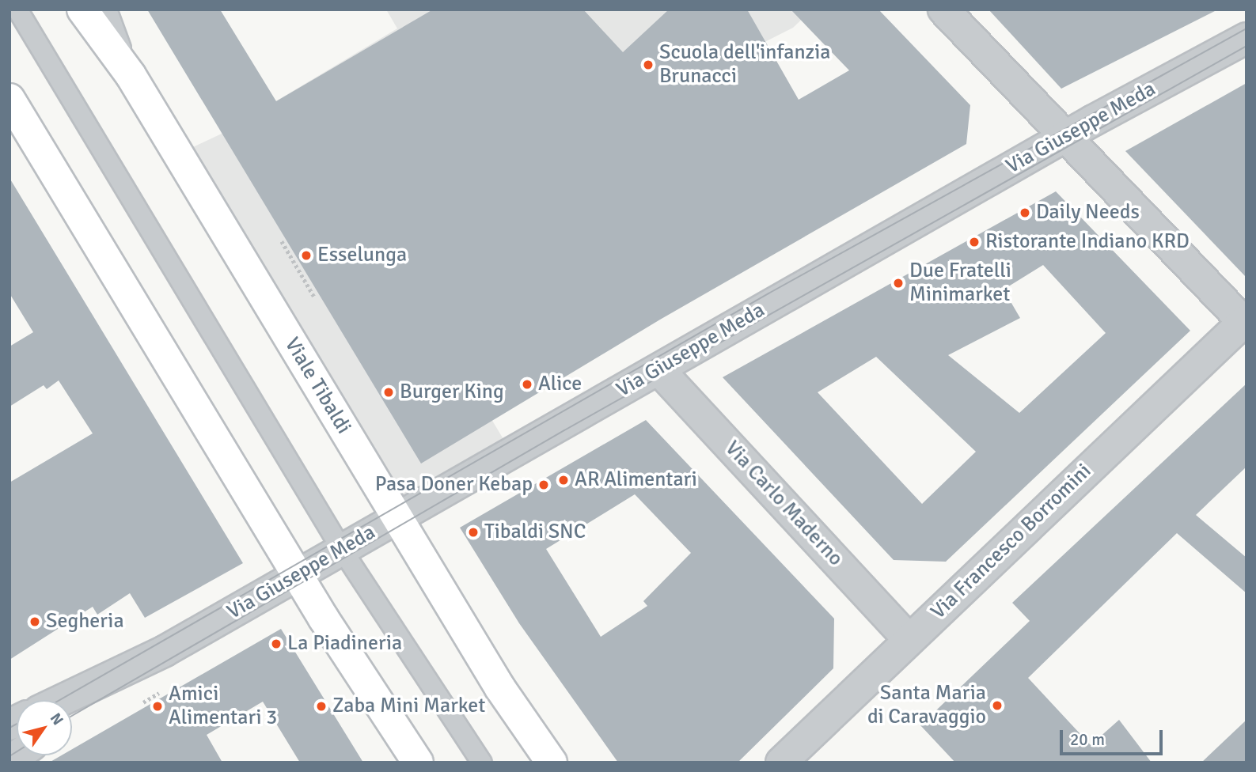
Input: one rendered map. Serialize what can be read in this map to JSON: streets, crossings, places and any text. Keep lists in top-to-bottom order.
{
  "streets": {
    "main road": ["Viale Tibaldi"],
    "street": ["Via Giuseppe Meda", "Via Carlo Maderno", "Via Francesco Borromini"]
  },
  "crossings": [
    ["Via Giuseppe Meda", "Viale Tibaldi"],
    ["Via Giuseppe Meda", "Via Carlo Maderno"],
    ["Via Carlo Maderno", "Via Francesco Borromini"]
  ],
  "places": [
    "Scuola dell'infanzia Brunacci",
    "Daily Needs",
    "Ristorante Indiano KRD",
    "Esselunga",
    "Due Fratelli Minimarket",
    "Alice",
    "Burger King",
    "AR Alimentari",
    "Pasa Doner Kebap",
    "Tibaldi SNC",
    "Segheria",
    "La Piadineria",
    "Santa Maria di Caravaggio",
    "Amici Alimentari 3",
    "Zaba Mini Market"
  ],
  "scale_bar": "20 m",
  "north": "top right"
}
